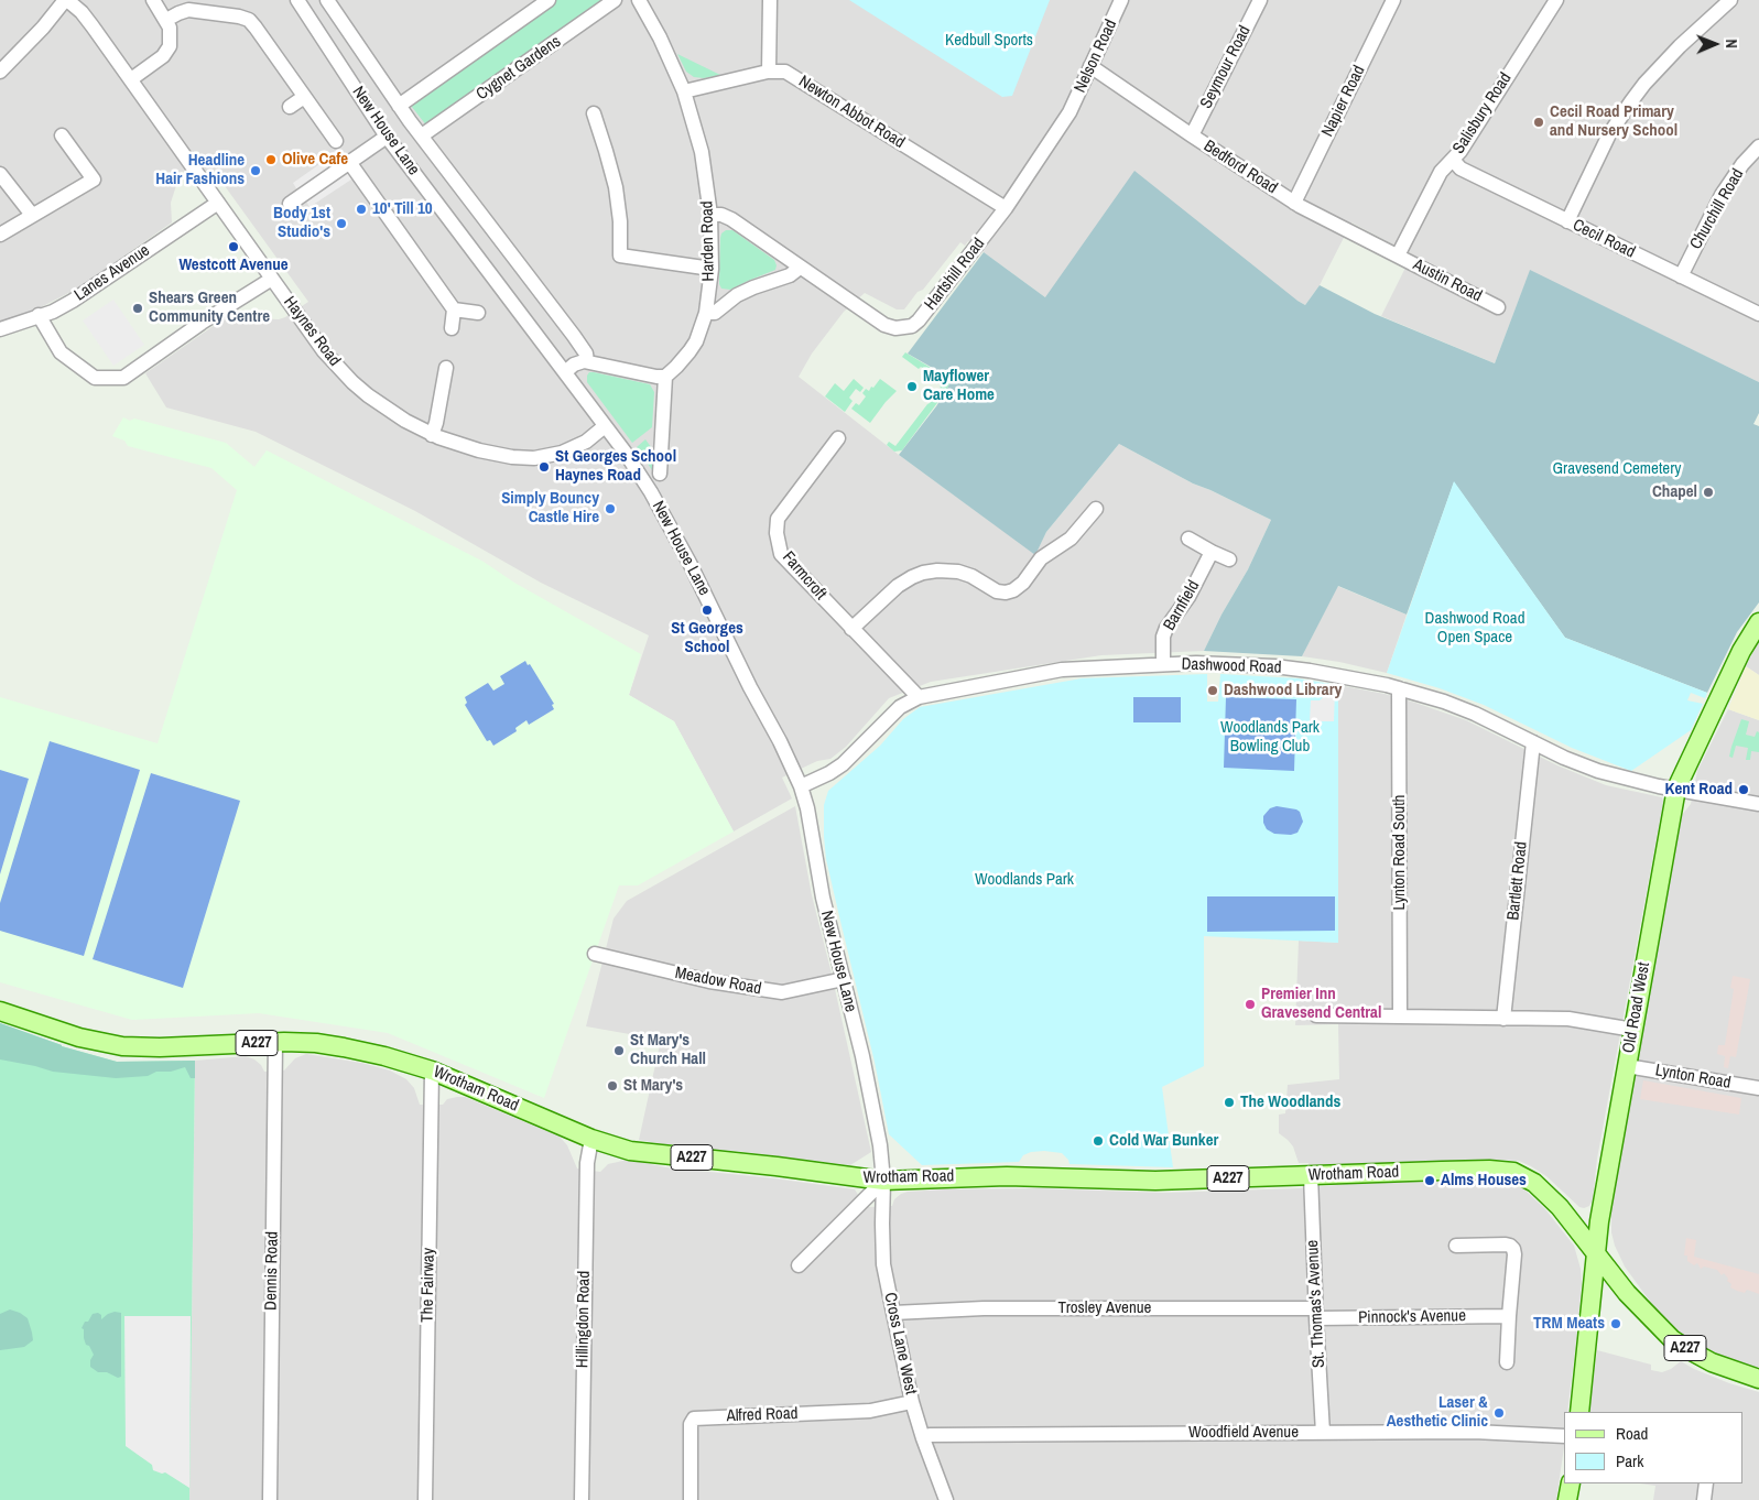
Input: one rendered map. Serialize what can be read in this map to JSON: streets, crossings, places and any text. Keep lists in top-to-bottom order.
{
  "streets": {
    "main road": ["Old Road West", "A227", "Wrotham Road"],
    "street": [
      "Nelson Road",
      "Seymour Road",
      "Cygnet Gardens",
      "Napier Road",
      "Newton Abbot Road",
      "Salisbury Road",
      "New House Lane",
      "Bedford Road",
      "Churchill Road",
      "Cecil Road",
      "Harden Road",
      "Lanes Avenue",
      "Hartshill Road",
      "Austin Road",
      "Haynes Road",
      "Farmcroft",
      "Barnfield",
      "Dashwood Road",
      "Lynton Road South",
      "Bartlett Road",
      "Meadow Road",
      "Lynton Road",
      "Dennis Road",
      "The Fairway",
      "St. Thomas's Avenue",
      "Trosley Avenue",
      "Pinnock's Avenue",
      "Hillingdon Road",
      "Cross Lane West",
      "Alfred Road",
      "Woodfield Avenue"
    ]
  },
  "crossings": [
    ["Nelson Road", "Bedford Road"],
    ["Nelson Road", "Hartshill Road"],
    ["Seymour Road", "Bedford Road"],
    ["Cygnet Gardens", "New House Lane"],
    ["Napier Road", "Bedford Road"],
    ["Newton Abbot Road", "Harden Road"],
    ["Newton Abbot Road", "Hartshill Road"],
    ["Salisbury Road", "Bedford Road"],
    ["Salisbury Road", "Cecil Road"],
    ["Salisbury Road", "Austin Road"],
    ["New House Lane", "Haynes Road"],
    ["New House Lane", "Dashwood Road"],
    ["New House Lane", "Meadow Road"],
    ["New House Lane", "Wrotham Road"],
    ["New House Lane", "Cross Lane West"],
    ["Bedford Road", "Austin Road"],
    ["Churchill Road", "Cecil Road"],
    ["Harden Road", "Hartshill Road"],
    ["Lanes Avenue", "Haynes Road"],
    ["Farmcroft", "Dashwood Road"],
    ["Barnfield", "Dashwood Road"],
    ["Dashwood Road", "Lynton Road South"],
    ["Dashwood Road", "Bartlett Road"],
    ["Dashwood Road", "Old Road West"],
    ["Old Road West", "A227"],
    ["Old Road West", "Lynton Road"],
    ["Old Road West", "Wrotham Road"],
    ["A227", "Wrotham Road"],
    ["Wrotham Road", "Dennis Road"],
    ["Wrotham Road", "The Fairway"],
    ["Wrotham Road", "St. Thomas's Avenue"],
    ["Wrotham Road", "Hillingdon Road"],
    ["Wrotham Road", "Cross Lane West"],
    ["St. Thomas's Avenue", "Trosley Avenue"],
    ["St. Thomas's Avenue", "Pinnock's Avenue"],
    ["St. Thomas's Avenue", "Woodfield Avenue"],
    ["Trosley Avenue", "Pinnock's Avenue"],
    ["Trosley Avenue", "Cross Lane West"],
    ["Cross Lane West", "Alfred Road"],
    ["Cross Lane West", "Woodfield Avenue"]
  ],
  "parks": [
    "Kedbull Sports",
    "Gravesend Cemetery",
    "Dashwood Road Open Space",
    "Woodlands Park Bowling Club",
    "Woodlands Park"
  ],
  "places": [
    "Cecil Road Primary and Nursery School",
    "Olive Cafe",
    "Headline Hair Fashions",
    "10' Till 10",
    "Body 1st Studio's",
    "Westcott Avenue",
    "Shears Green Community Centre",
    "Mayflower Care Home",
    "St Georges School Haynes Road",
    "Chapel",
    "Simply Bouncy Castle Hire",
    "St Georges School",
    "Dashwood Library",
    "Kent Road",
    "Premier Inn Gravesend Central",
    "St Mary's Church Hall",
    "St Mary's",
    "The Woodlands",
    "Cold War Bunker",
    "Alms Houses",
    "TRM Meats",
    "Laser & Aesthetic Clinic"
  ],
  "legend": ["Road", "Park"],
  "north": "right"
}
